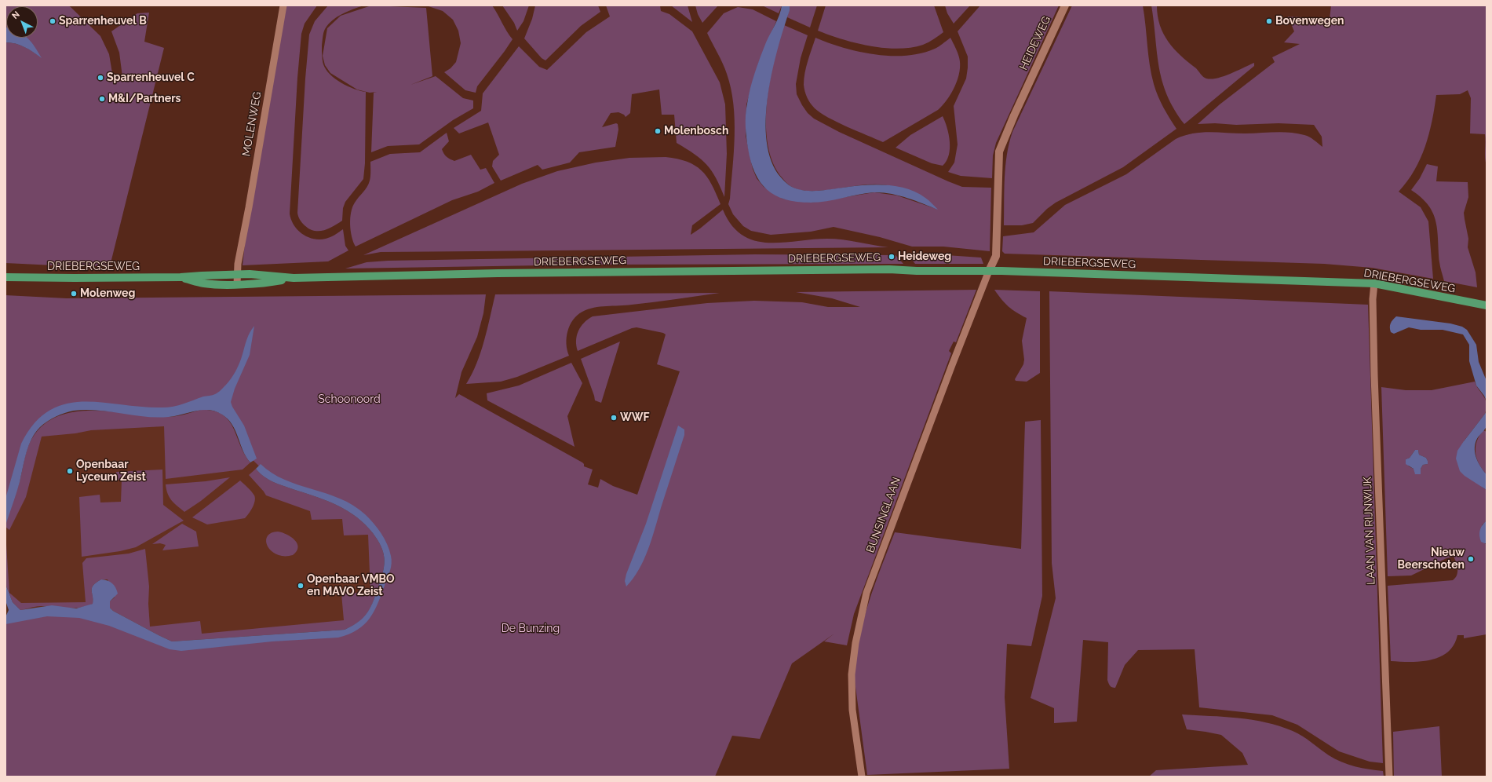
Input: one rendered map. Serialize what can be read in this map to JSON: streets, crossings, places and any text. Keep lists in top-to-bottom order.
{
  "streets": {
    "main road": ["DRIEBERGSEWEG"],
    "street": [
      "HEIDEWEG",
      "MOLENWEG",
      "BUNSINGLAAN",
      "LAAN VAN RIJNWIJK"
    ]
  },
  "crossings": [
    ["HEIDEWEG", "DRIEBERGSEWEG"],
    ["HEIDEWEG", "BUNSINGLAAN"],
    ["MOLENWEG", "DRIEBERGSEWEG"],
    ["DRIEBERGSEWEG", "BUNSINGLAAN"],
    ["DRIEBERGSEWEG", "LAAN VAN RIJNWIJK"]
  ],
  "parks": ["Schoonoord", "De Bunzing"],
  "places": [
    "Sparrenheuvel B",
    "Bovenwegen",
    "Sparrenheuvel C",
    "M&I/Partners",
    "Molenbosch",
    "Heideweg",
    "Molenweg",
    "WWF",
    "Openbaar Lyceum Zeist",
    "Nieuw Beerschoten",
    "Openbaar VMBO en MAVO Zeist"
  ],
  "north": "top left"
}
